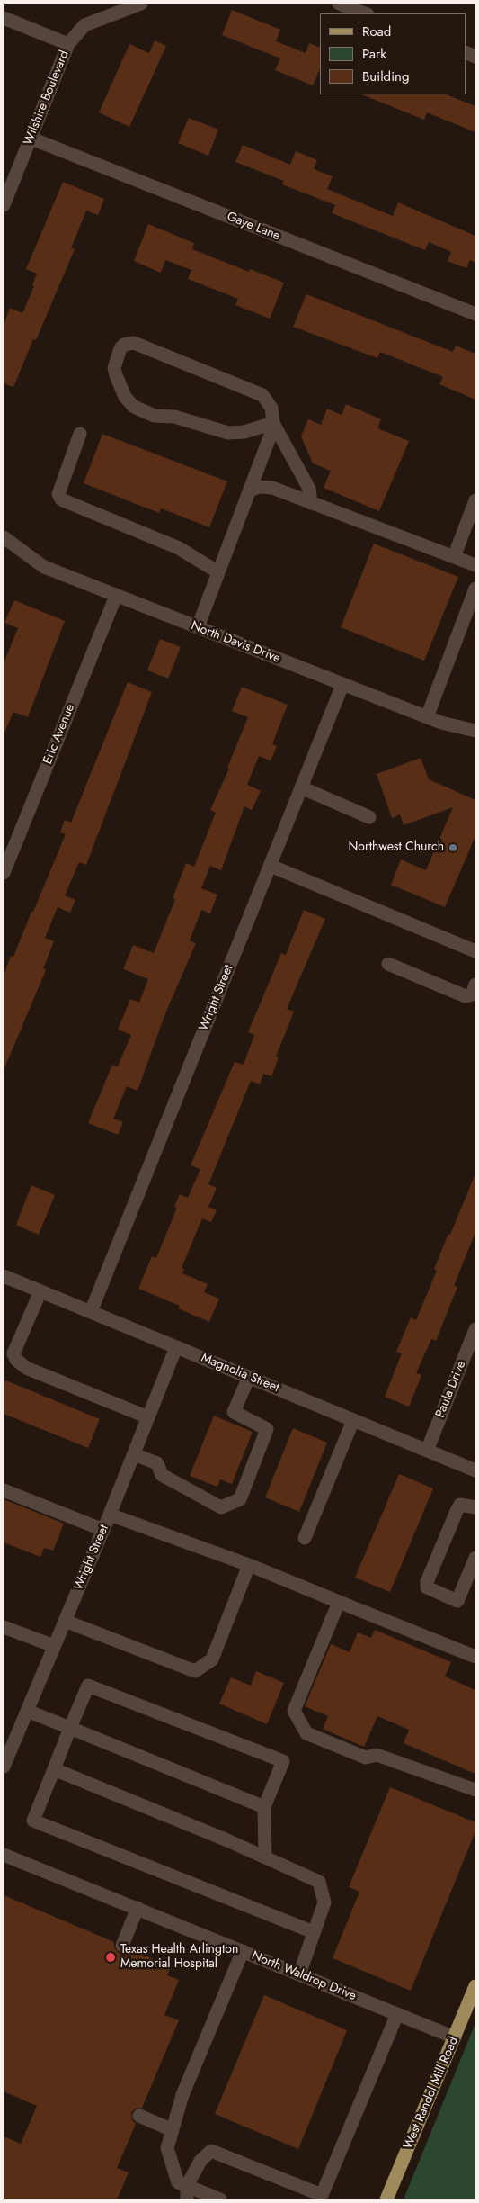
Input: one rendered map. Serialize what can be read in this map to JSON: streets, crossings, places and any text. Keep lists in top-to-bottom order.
{
  "streets": {
    "main road": ["West Randol Mill Road"],
    "street": [
      "Wilshire Boulevard",
      "Gaye Lane",
      "North Davis Drive",
      "Eric Avenue",
      "Wright Street",
      "Magnolia Street",
      "Paula Drive",
      "North Waldrop Drive"
    ]
  },
  "crossings": [
    ["Wilshire Boulevard", "Gaye Lane"],
    ["North Davis Drive", "Eric Avenue"],
    ["North Davis Drive", "Wright Street"],
    ["Wright Street", "Magnolia Street"],
    ["Magnolia Street", "Paula Drive"],
    ["North Waldrop Drive", "West Randol Mill Road"]
  ],
  "places": ["Northwest Church", "Texas Health Arlington Memorial Hospital"],
  "legend": ["Road", "Park", "Building"]
}
